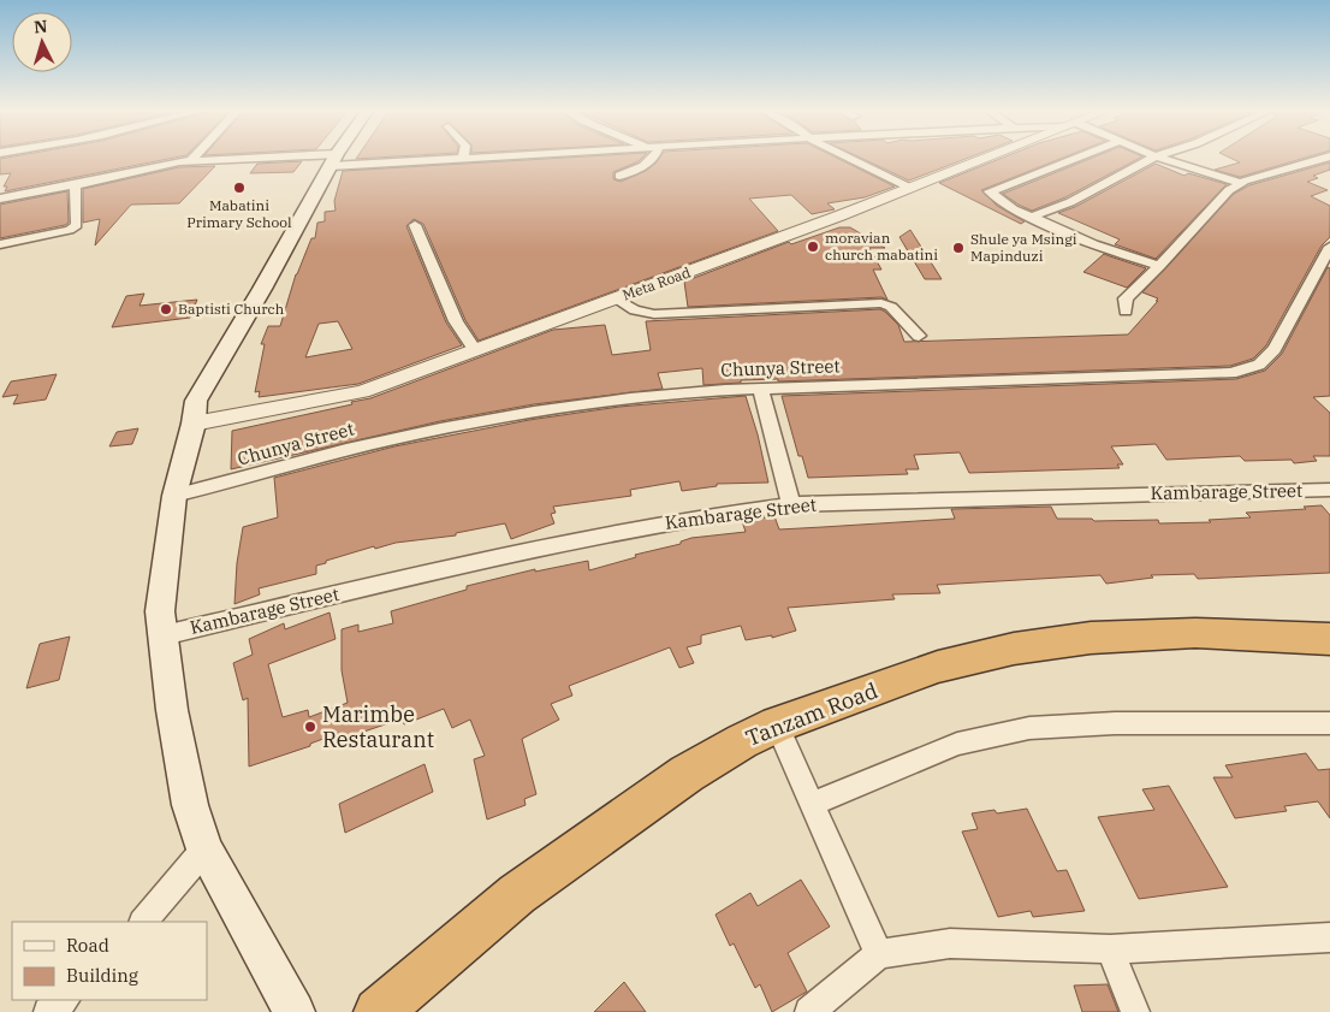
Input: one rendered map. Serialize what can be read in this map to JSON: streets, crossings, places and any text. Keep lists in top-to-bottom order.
{
  "streets": {
    "highway": ["Tanzam Road"],
    "street": ["Meta Road", "Chunya Street", "Kambarage Street"]
  },
  "places": [
    "Mabatini Primary School",
    "moravian church mabatini",
    "Shule ya Msingi Mapinduzi",
    "Baptisti Church",
    "Marimbe Restaurant"
  ],
  "legend": ["Road", "Building"],
  "north": "top"
}
